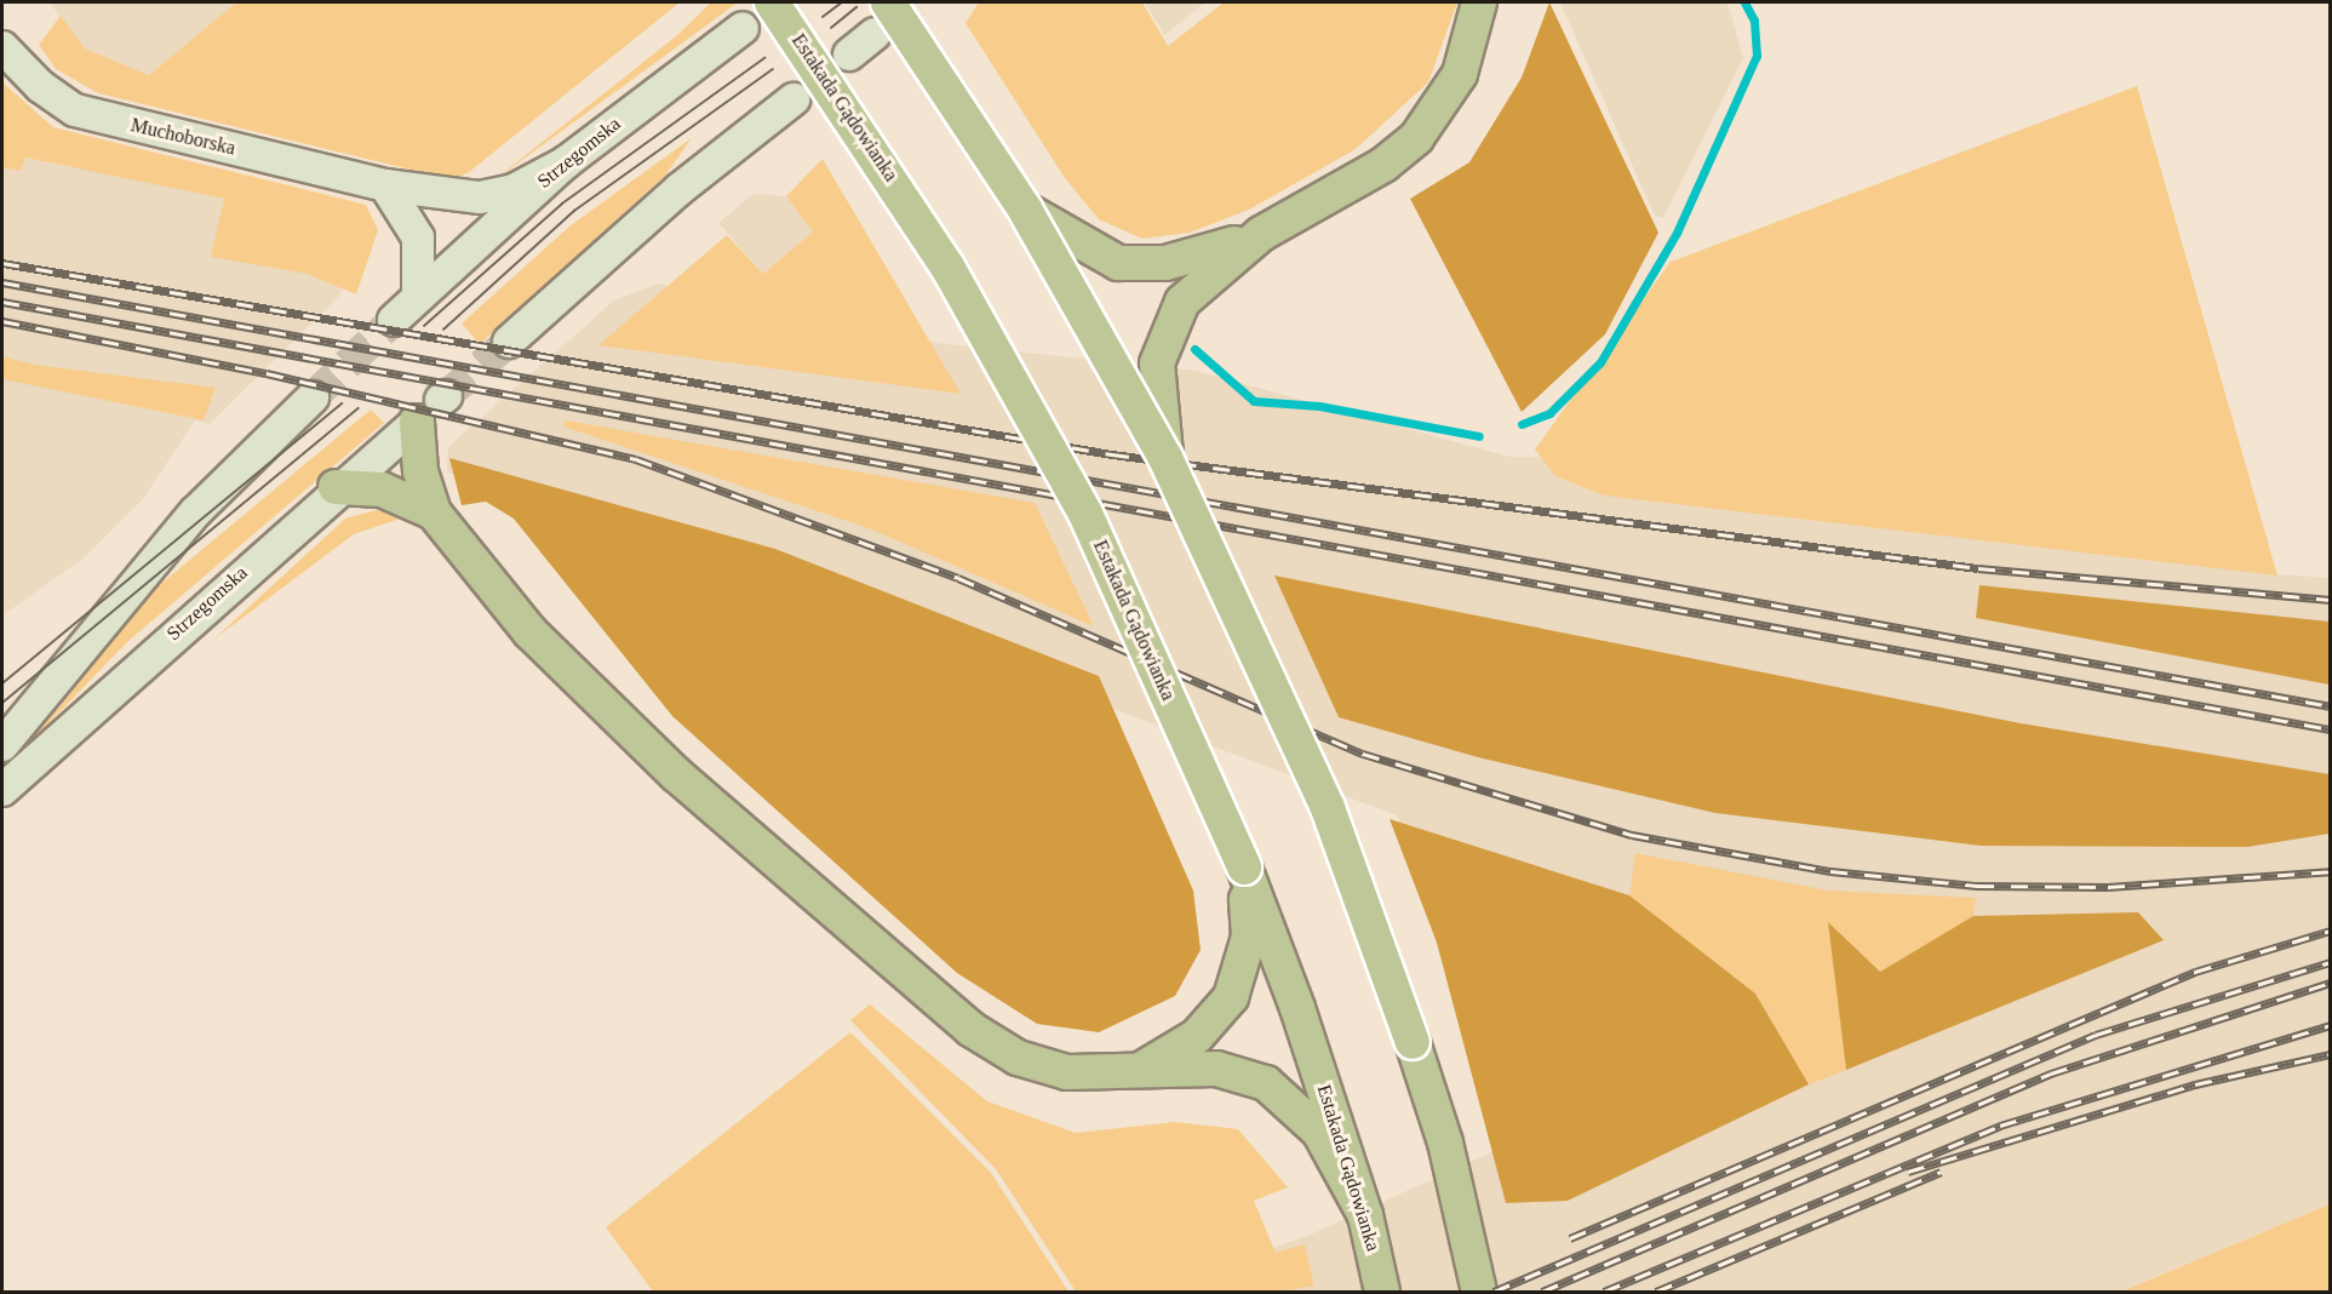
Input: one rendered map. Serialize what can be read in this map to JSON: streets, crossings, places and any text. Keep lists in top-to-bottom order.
{
  "streets": {
    "main road": ["Estakada Gądowianka", "Muchoborska", "Strzegomska"]
  },
  "crossings": [
    ["Muchoborska", "Strzegomska"]
  ]
}
